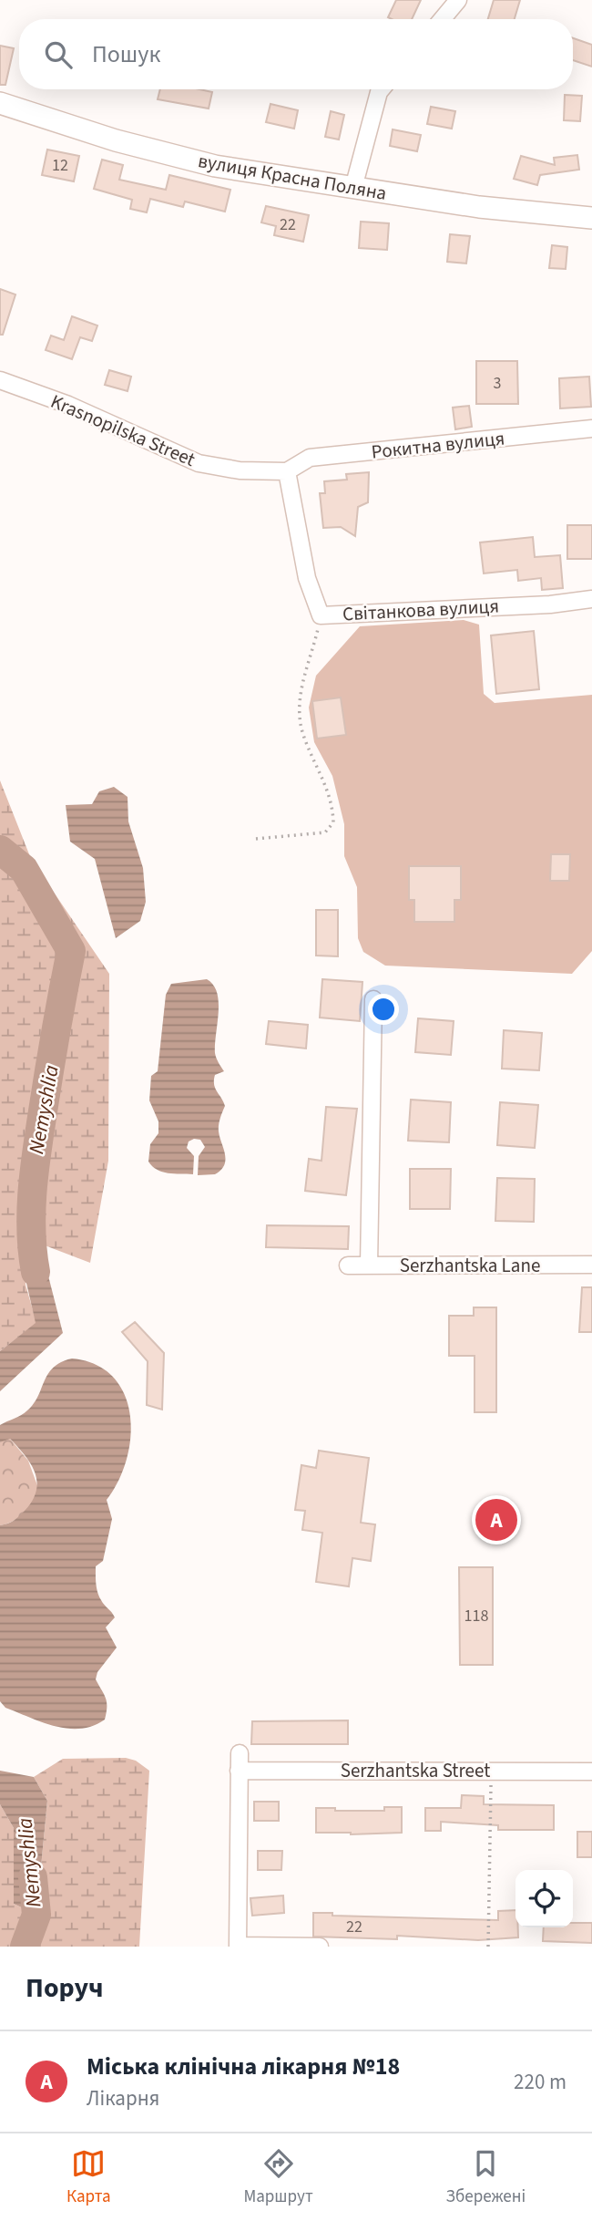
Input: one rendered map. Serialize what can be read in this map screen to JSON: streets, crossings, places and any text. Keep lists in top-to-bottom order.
{
  "streets": {
    "street": [
      "вулиця Красна Поляна",
      "Krasnopilska Street",
      "Рокитна вулиця",
      "Світанкова вулиця",
      "Serzhantska Lane",
      "Serzhantska Street"
    ]
  },
  "crossings": [
    ["Krasnopilska Street", "Рокитна вулиця"],
    ["Krasnopilska Street", "Світанкова вулиця"],
    ["Рокитна вулиця", "Світанкова вулиця"]
  ],
  "water": ["Nemyshlia"],
  "house_numbers": [
    "12",
    "22",
    "3",
    "118",
    "22"
  ],
  "page": {
    "search": "Пошук",
    "pins": "A",
    "heading": "Поруч",
    "list": [
      {
        "mark": "A",
        "name": "Міська клінічна лікарня №18",
        "note": "Лікарня",
        "value": "220 m"
      }
    ],
    "nav": ["Карта", "Маршрут", "Збережені"]
  }
}
